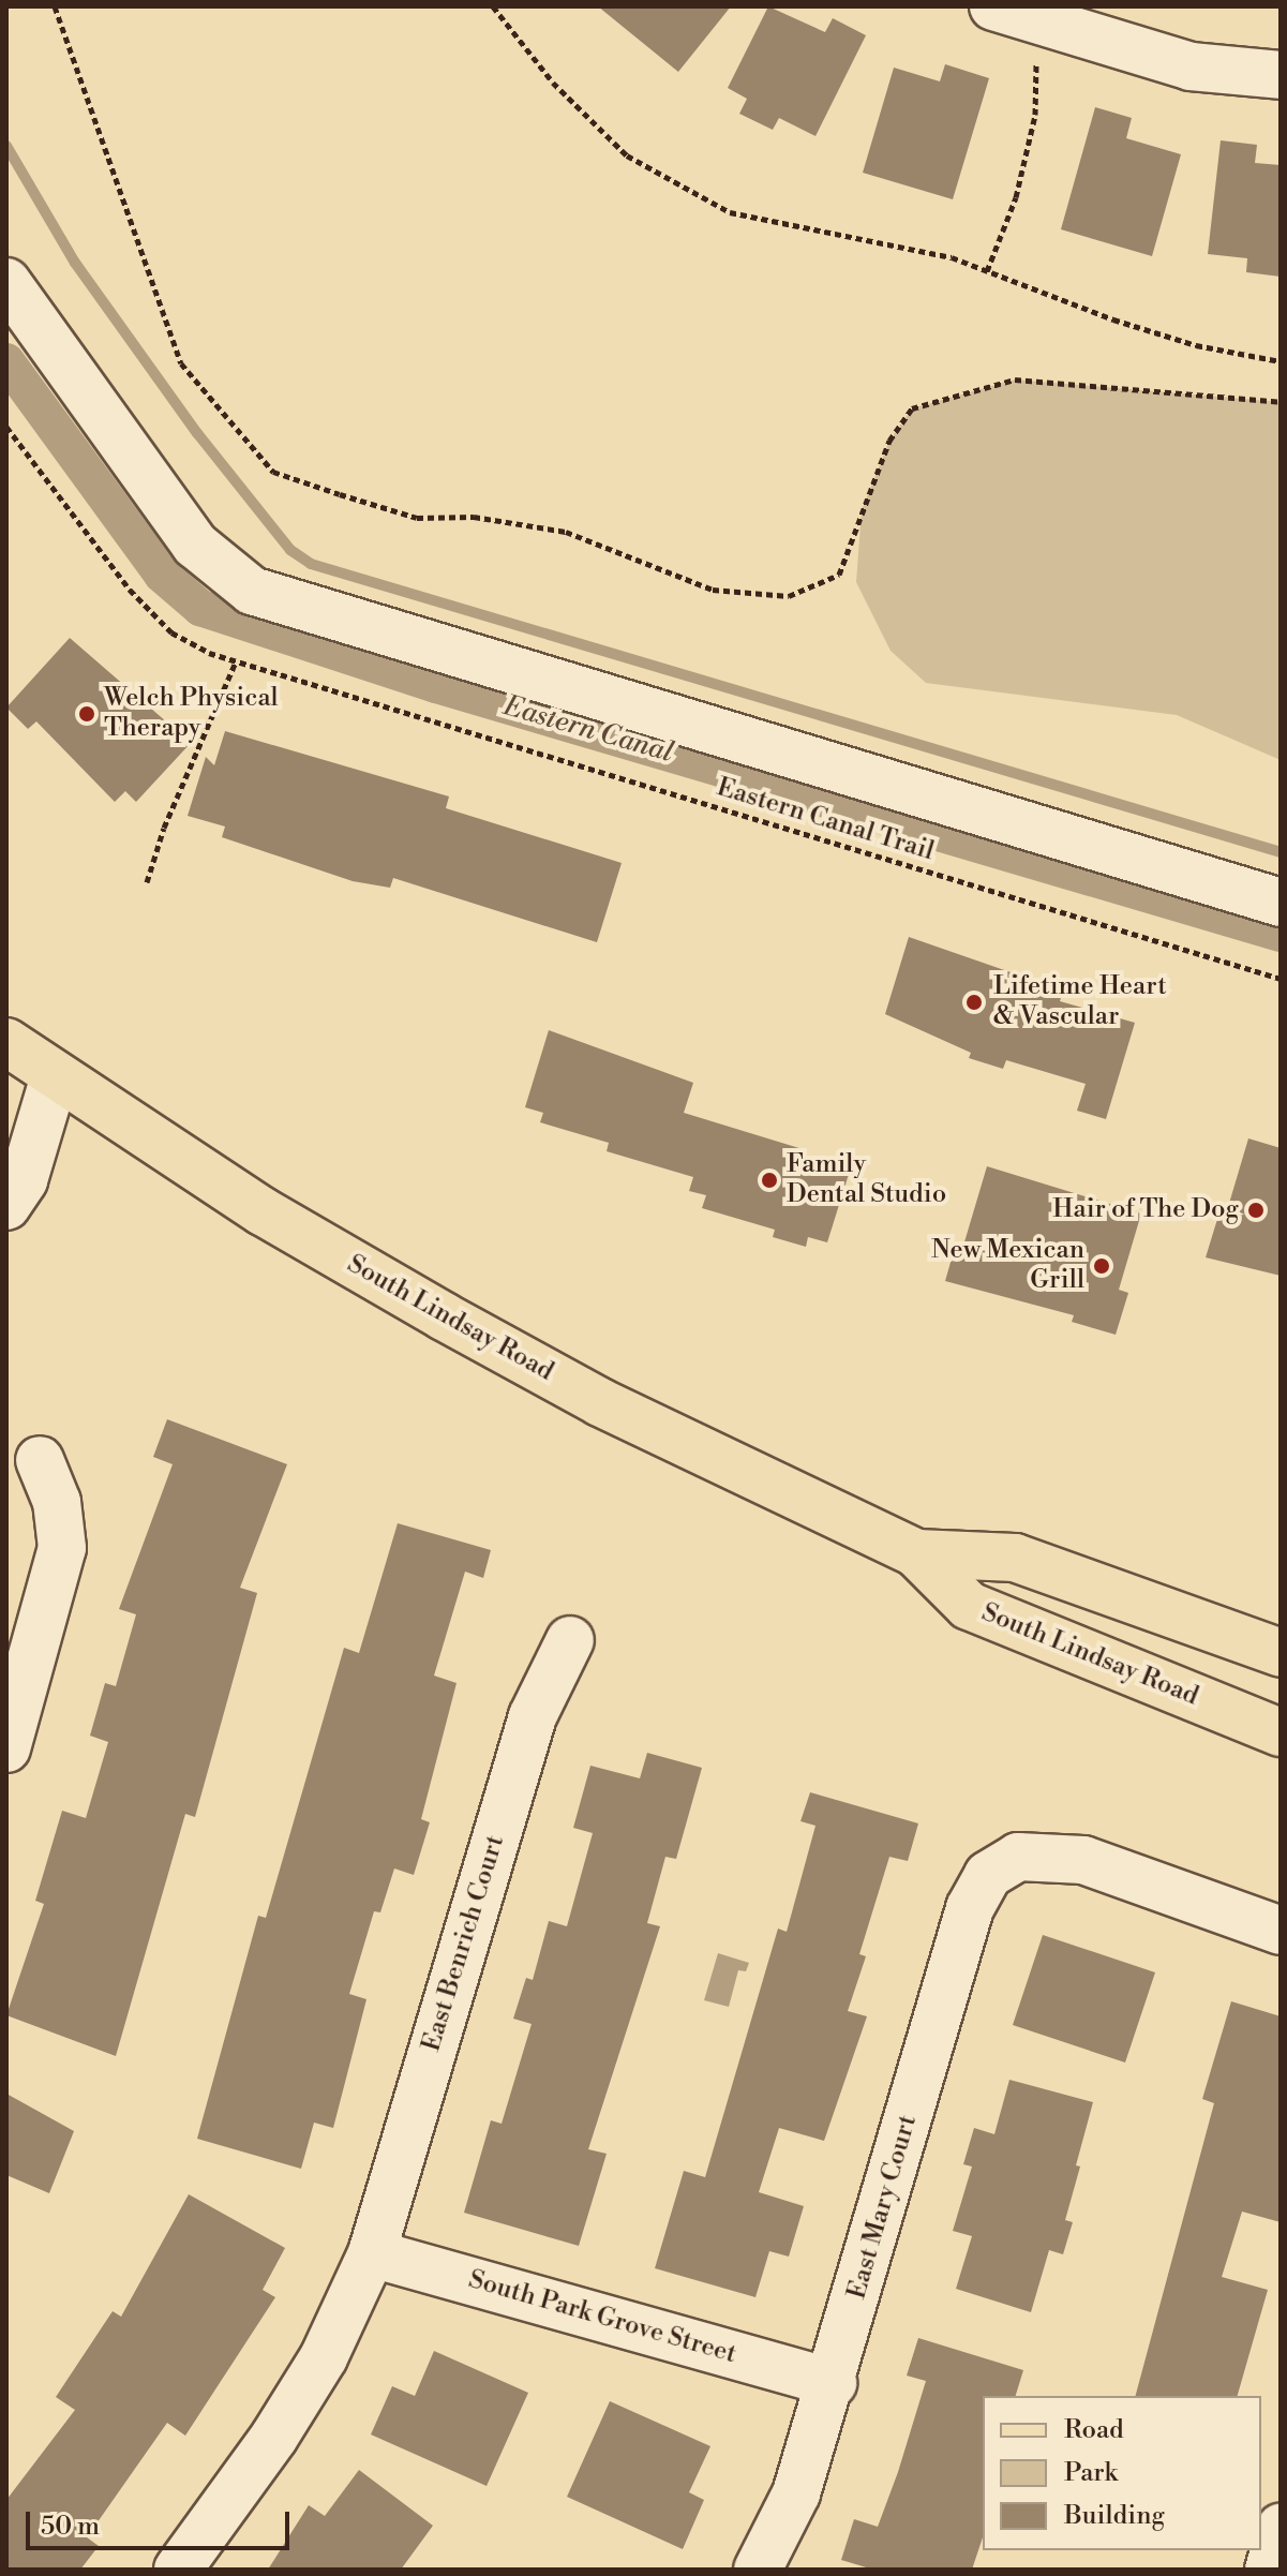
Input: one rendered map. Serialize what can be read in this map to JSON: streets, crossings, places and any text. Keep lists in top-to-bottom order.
{
  "streets": {
    "main road": ["South Lindsay Road"],
    "street": ["East Benrich Court", "East Mary Court", "South Park Grove Street"],
    "path": ["Eastern Canal Trail"]
  },
  "crossings": [
    ["East Benrich Court", "South Park Grove Street"],
    ["East Mary Court", "South Park Grove Street"]
  ],
  "water": ["Eastern Canal"],
  "places": [
    "Welch Physical Therapy",
    "Lifetime Heart & Vascular",
    "Family Dental Studio",
    "Hair of The Dog",
    "New Mexican Grill"
  ],
  "legend": ["Road", "Park", "Building"],
  "scale_bar": "50 m"
}
